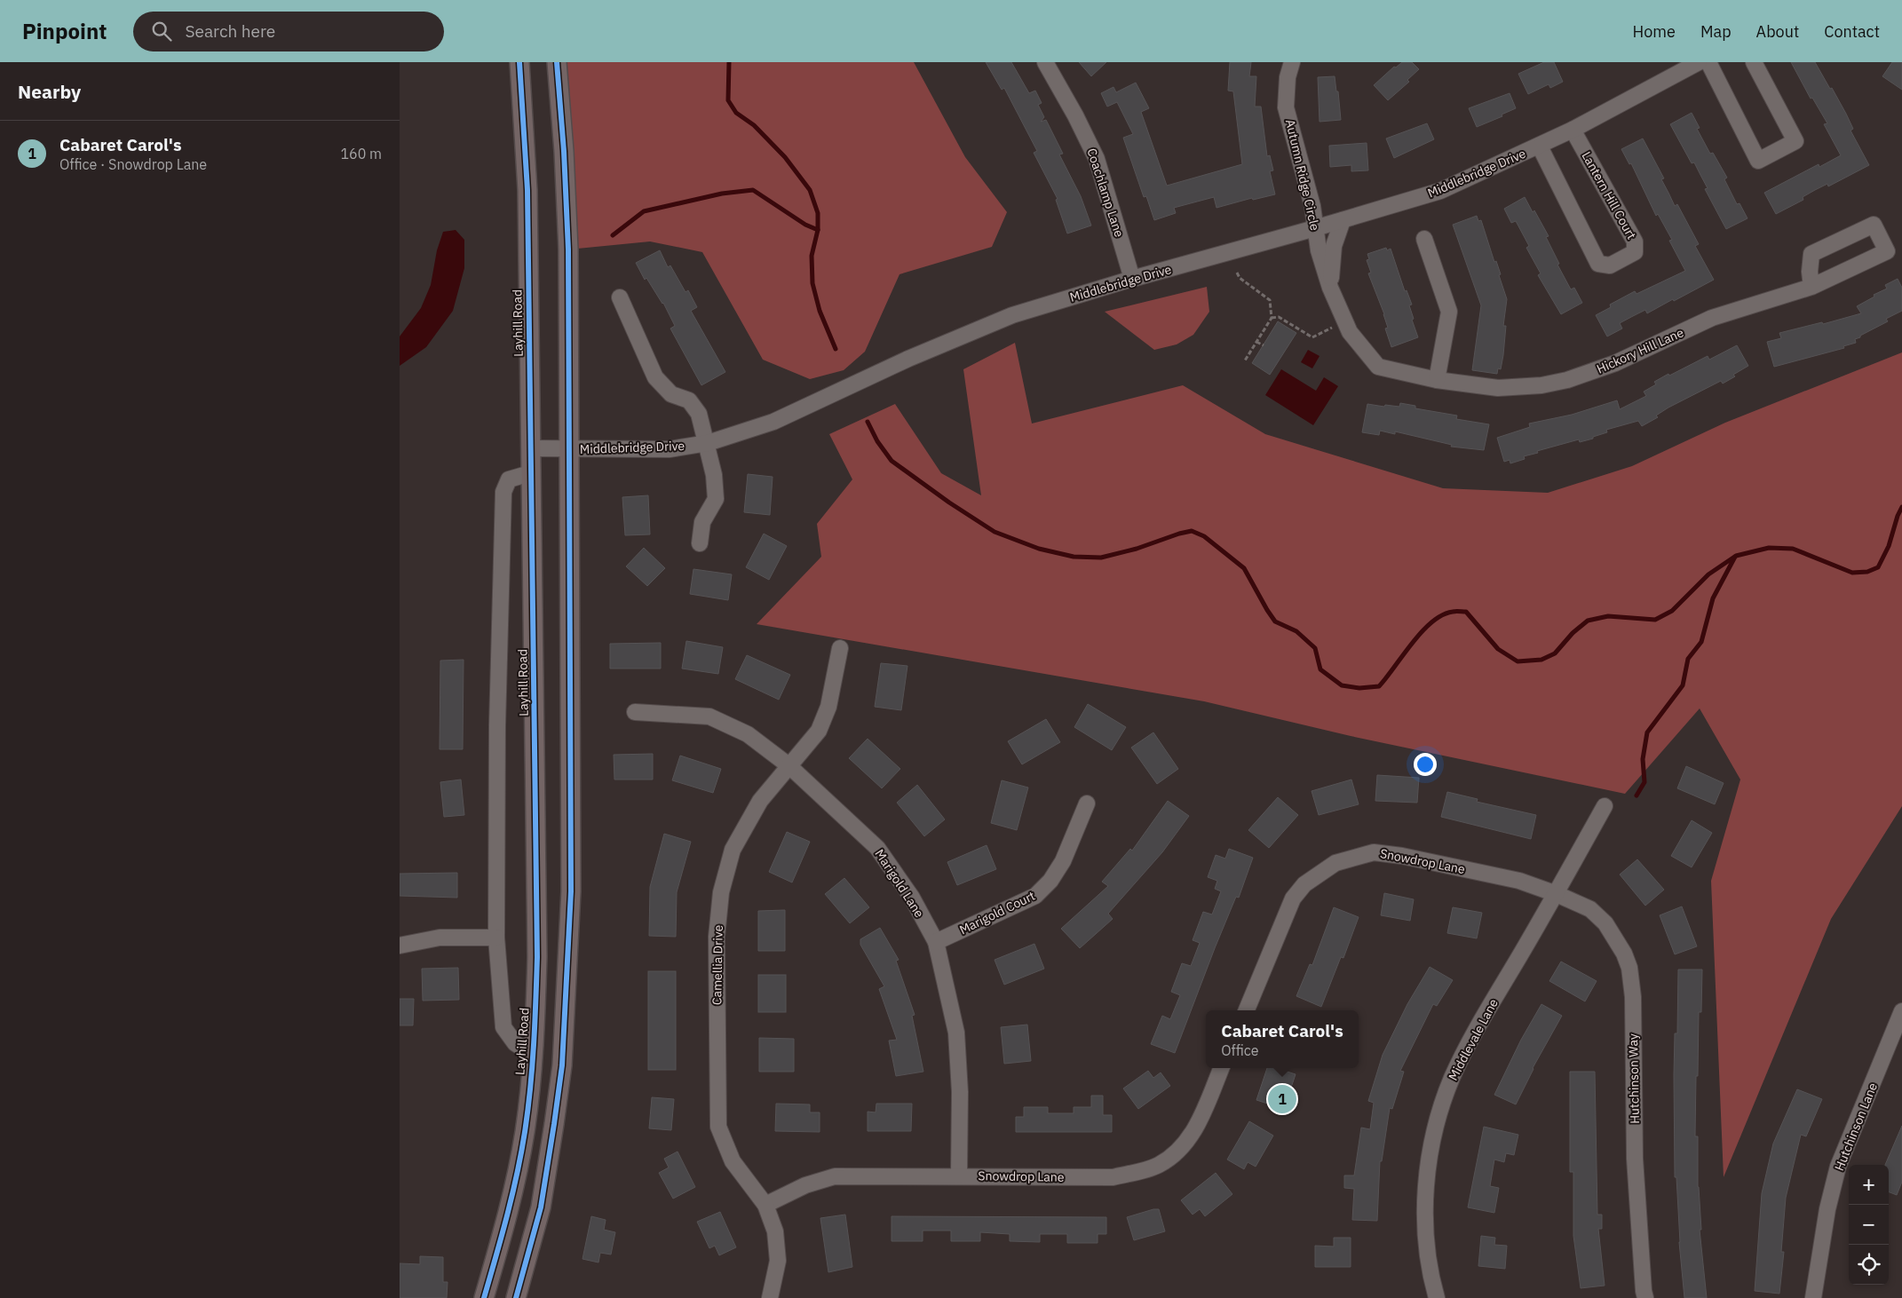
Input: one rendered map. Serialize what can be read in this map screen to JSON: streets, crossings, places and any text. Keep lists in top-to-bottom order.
{
  "streets": {
    "main road": ["Layhill Road"],
    "street": [
      "Middlebridge Drive",
      "Autumn Ridge Circle",
      "Coachlamp Lane",
      "Lantern Hill Court",
      "Hickory Hill Lane",
      "Snowdrop Lane",
      "Marigold Lane",
      "Marigold Court",
      "Camellia Drive",
      "Middlevale Lane",
      "Hutchinson Way",
      "Hutchinson Lane"
    ]
  },
  "crossings": [
    ["Middlebridge Drive", "Autumn Ridge Circle"],
    ["Middlebridge Drive", "Coachlamp Lane"],
    ["Middlebridge Drive", "Lantern Hill Court"],
    ["Middlebridge Drive", "Layhill Road"],
    ["Autumn Ridge Circle", "Hickory Hill Lane"],
    ["Snowdrop Lane", "Marigold Lane"],
    ["Snowdrop Lane", "Camellia Drive"],
    ["Snowdrop Lane", "Middlevale Lane"],
    ["Snowdrop Lane", "Hutchinson Way"],
    ["Marigold Lane", "Marigold Court"],
    ["Marigold Lane", "Camellia Drive"],
    ["Middlevale Lane", "Hutchinson Way"]
  ],
  "page": {
    "header": "Pinpoint",
    "search": "Search here",
    "nav": [
      "Home",
      "Map",
      "About",
      "Contact"
    ],
    "heading": "Nearby",
    "list": [
      {
        "mark": "1",
        "name": "Cabaret Carol's",
        "note": "Office · Snowdrop Lane",
        "value": "160 m"
      }
    ],
    "popup": ["Cabaret Carol's", "Office"],
    "pins": "1",
    "map_buttons": ["+", "−"]
  }
}
